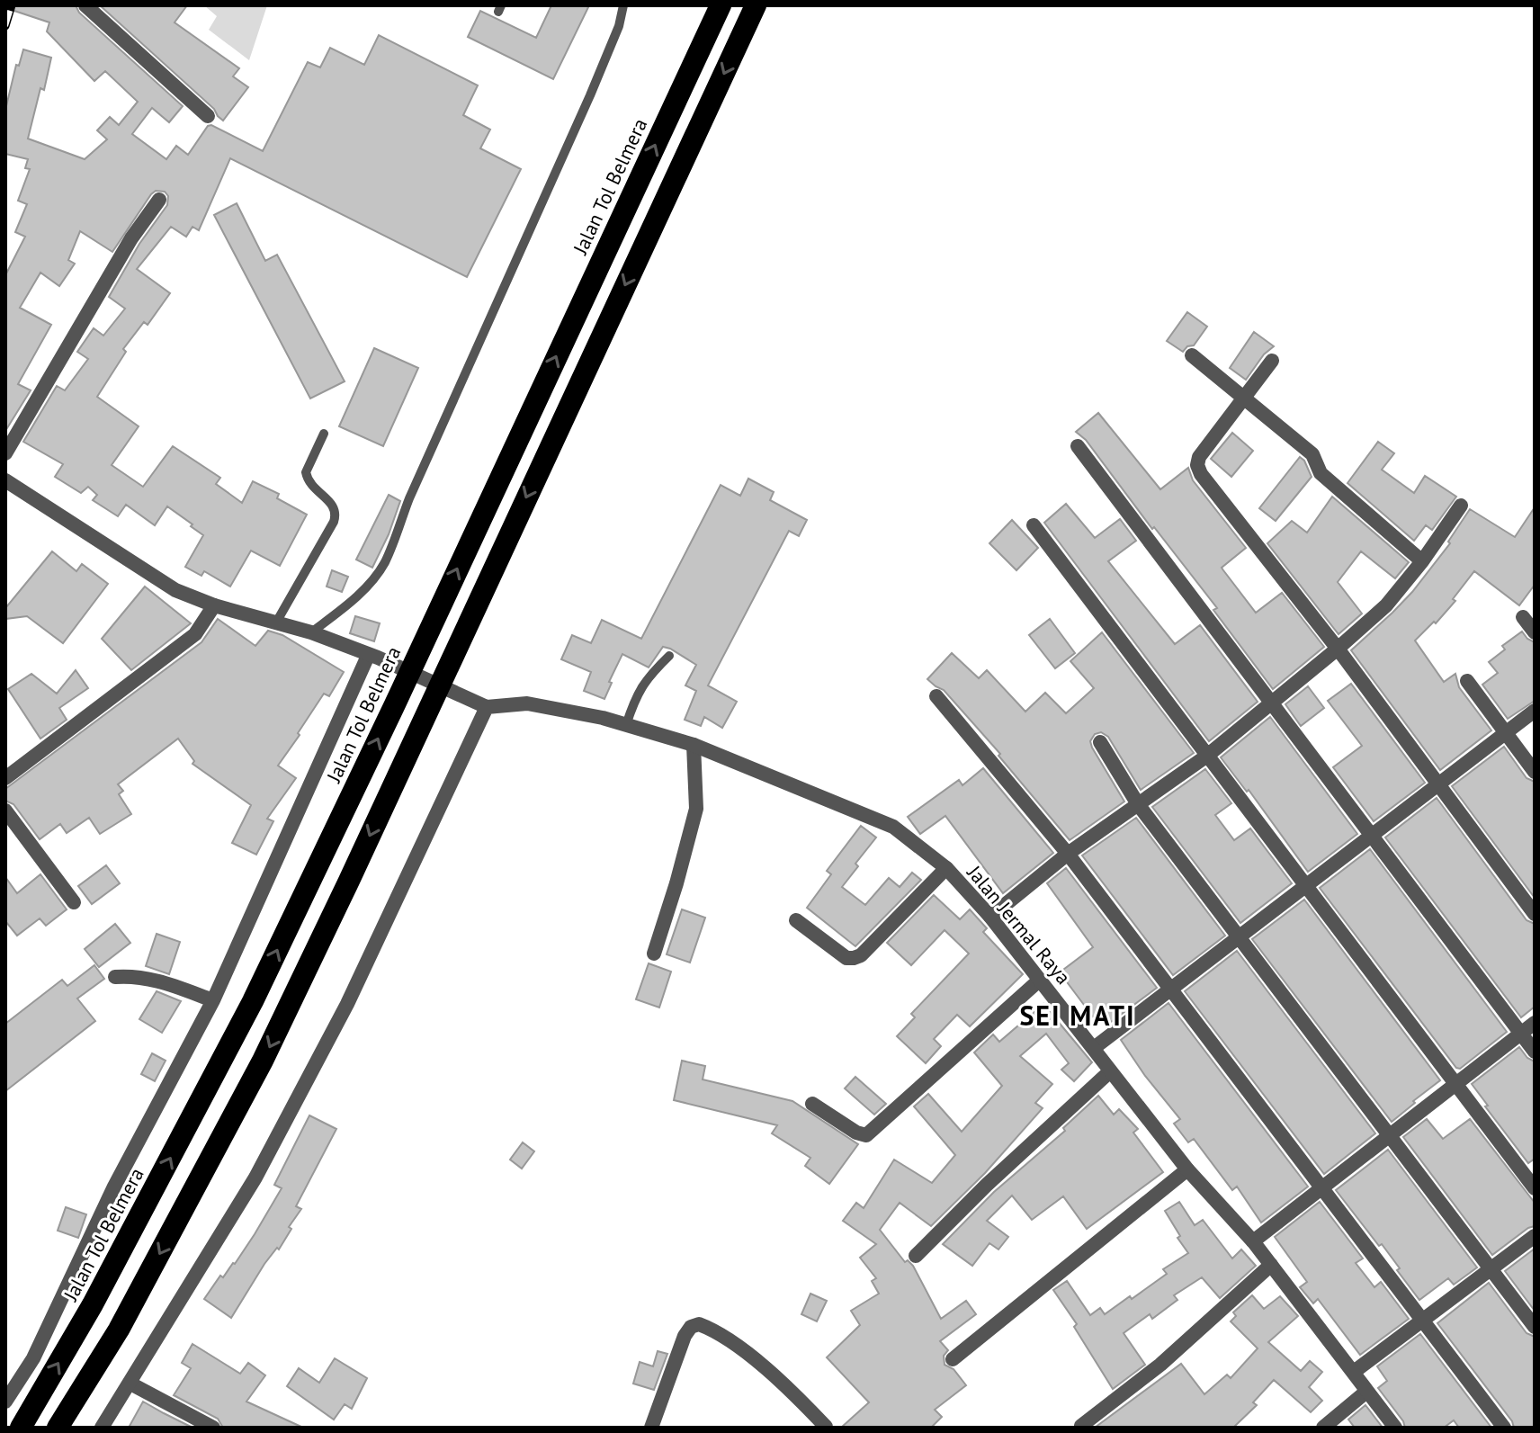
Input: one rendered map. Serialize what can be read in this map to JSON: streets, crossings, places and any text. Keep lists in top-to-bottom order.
{
  "streets": {
    "highway": ["Jalan Tol Belmera"],
    "street": ["Jalan Jermal Raya"]
  },
  "districts": ["SEI MATI"]
}
